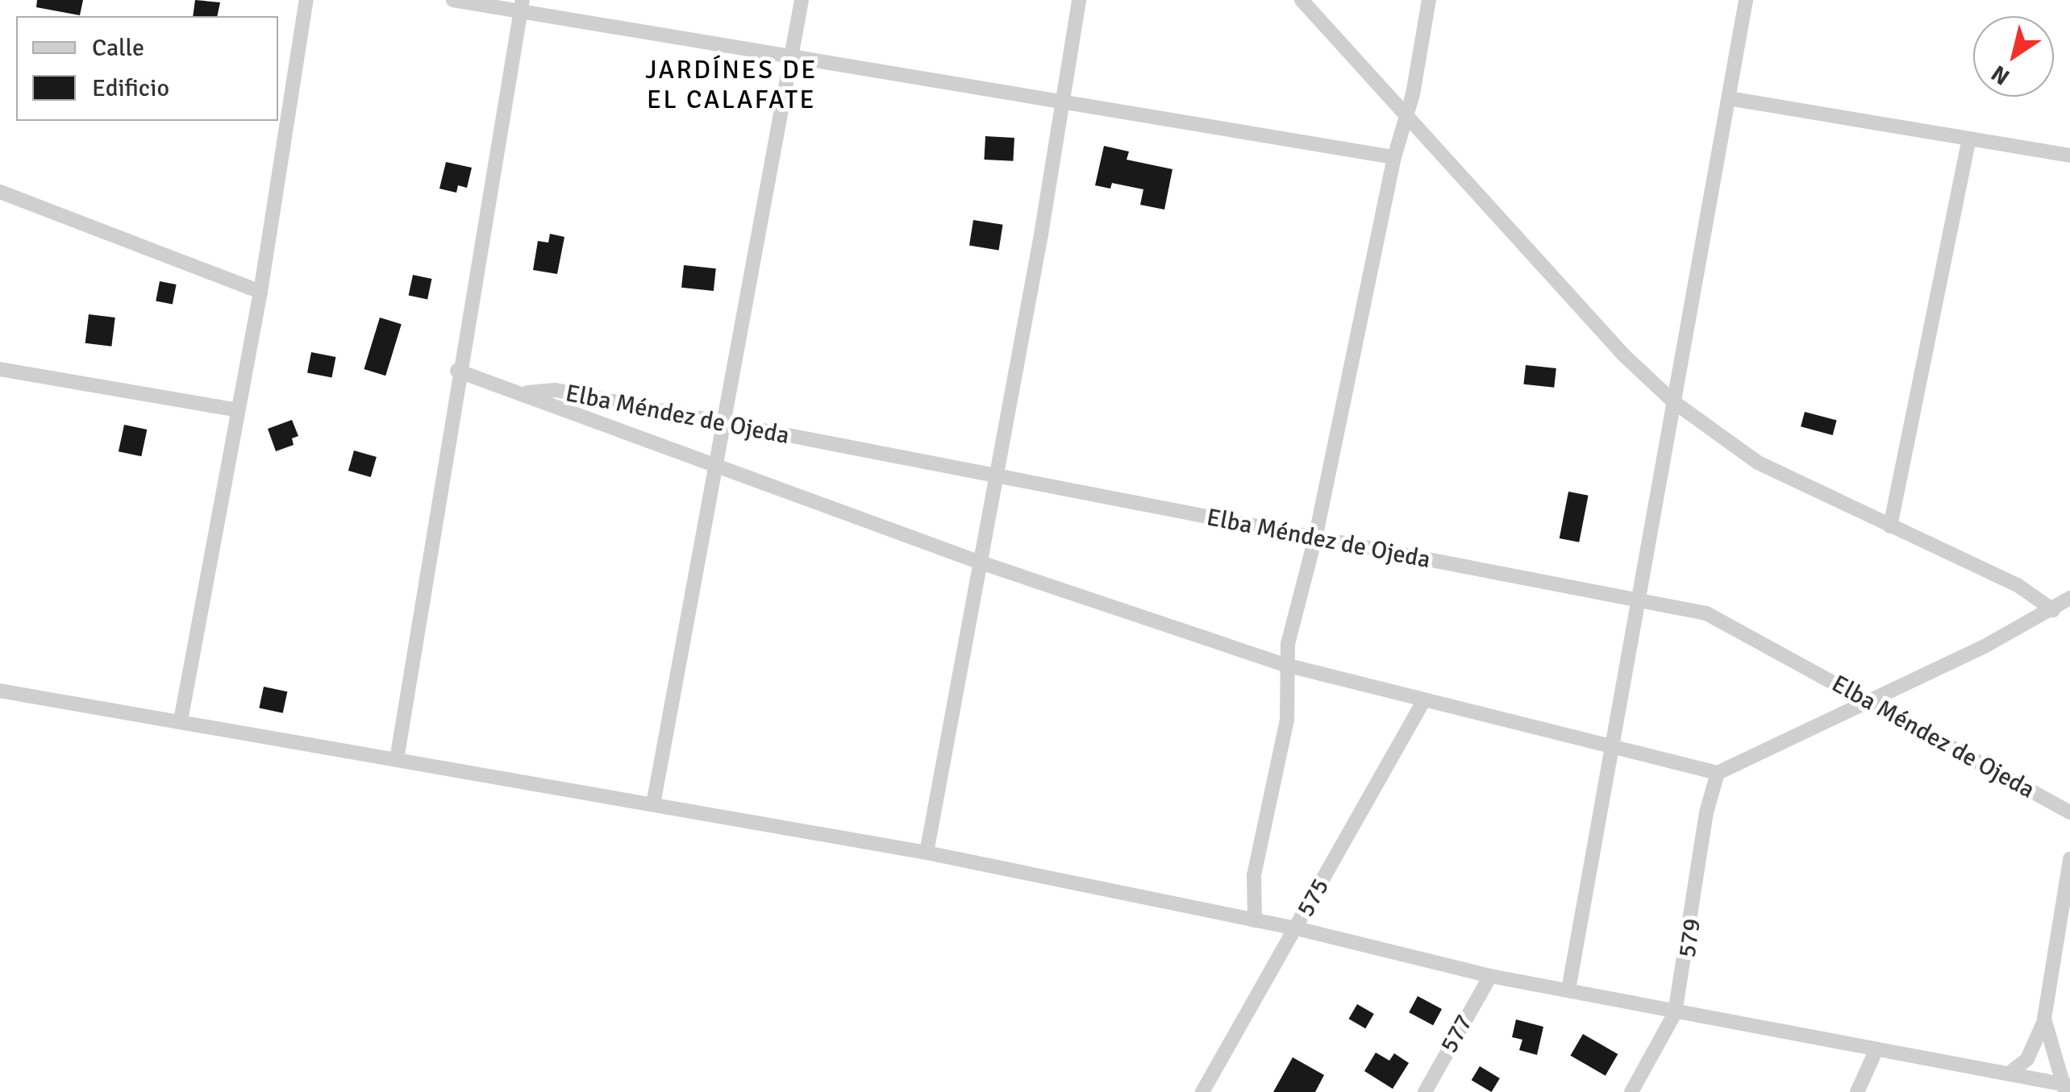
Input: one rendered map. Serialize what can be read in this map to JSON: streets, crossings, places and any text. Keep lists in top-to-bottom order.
{
  "streets": {
    "street": [
      "Elba Méndez de Ojeda",
      "575",
      "579",
      "577"
    ]
  },
  "districts": ["JARDÍNES DE EL CALAFATE"],
  "legend": ["Calle", "Edificio"],
  "north": "bottom left"
}
